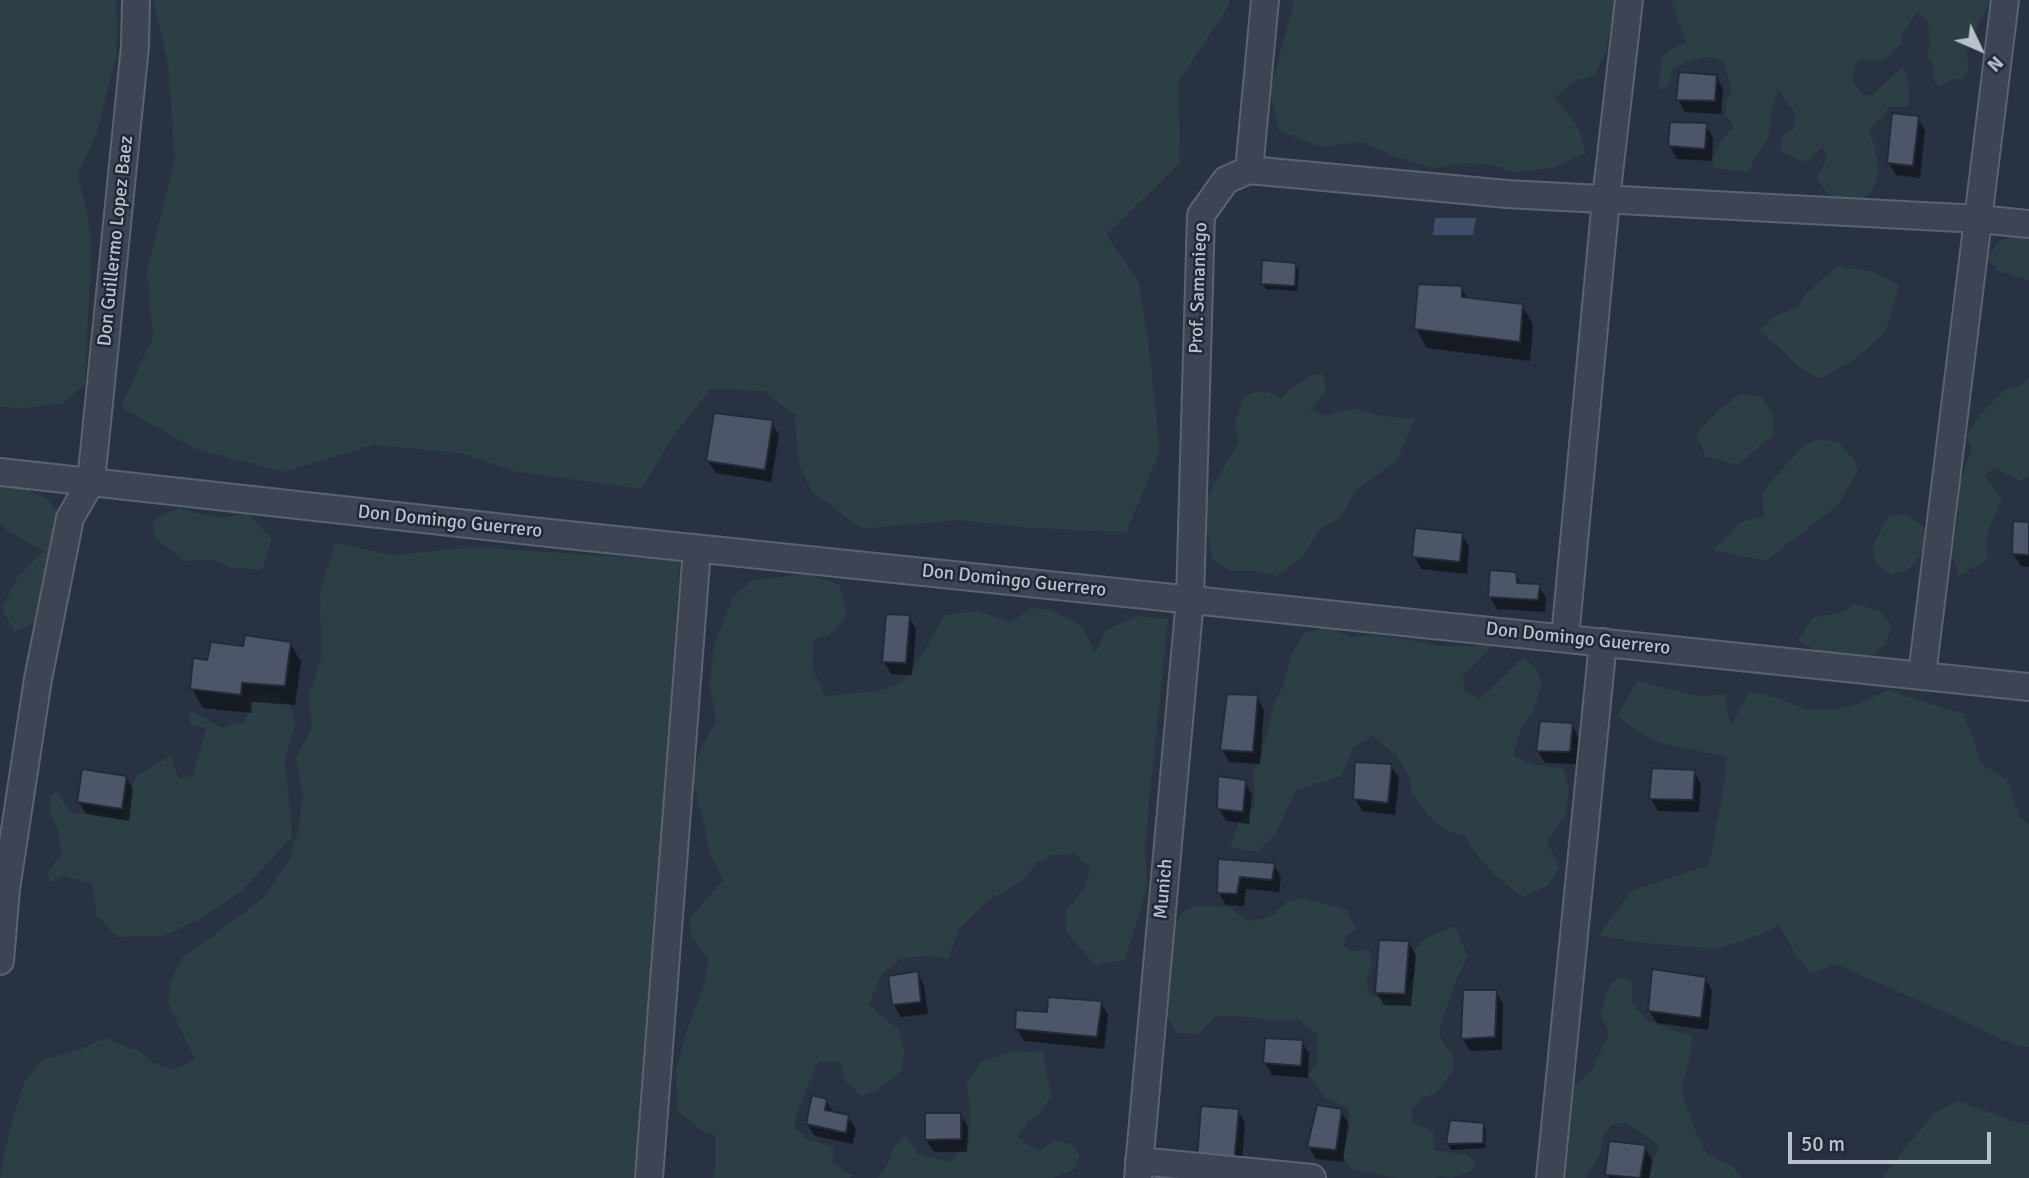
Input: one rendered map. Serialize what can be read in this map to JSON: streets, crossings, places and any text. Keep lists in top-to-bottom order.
{
  "streets": {
    "street": [
      "Don Guillermo Lopez Baez",
      "Prof. Samaniego",
      "Don Domingo Guerrero",
      "Munich"
    ]
  },
  "crossings": [
    ["Don Guillermo Lopez Baez", "Don Domingo Guerrero"],
    ["Prof. Samaniego", "Don Domingo Guerrero"],
    ["Prof. Samaniego", "Munich"],
    ["Don Domingo Guerrero", "Munich"]
  ],
  "scale_bar": "50 m",
  "north": "bottom right"
}
